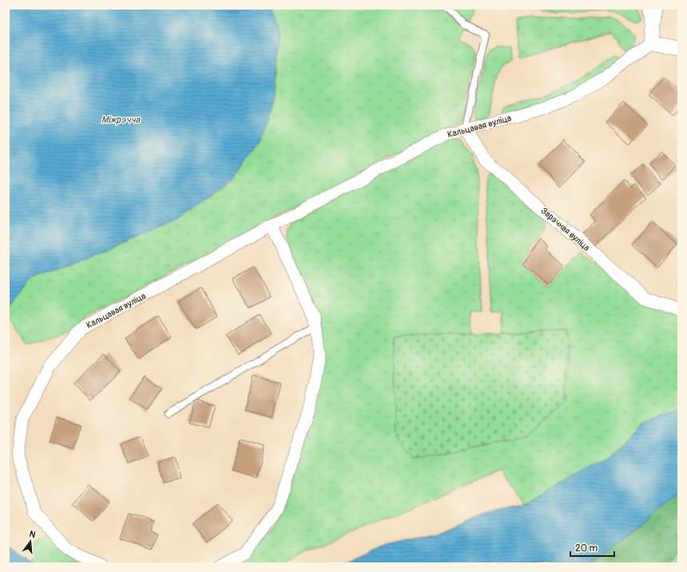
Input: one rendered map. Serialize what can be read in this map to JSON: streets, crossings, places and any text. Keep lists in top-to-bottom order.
{
  "streets": {
    "street": ["Кальцавая вуліца", "Зарэчная вуліца"]
  },
  "crossings": [
    ["Кальцавая вуліца", "Зарэчная вуліца"]
  ],
  "water": ["Міжрэчча"],
  "scale_bar": "20 m",
  "north": "top"
}
